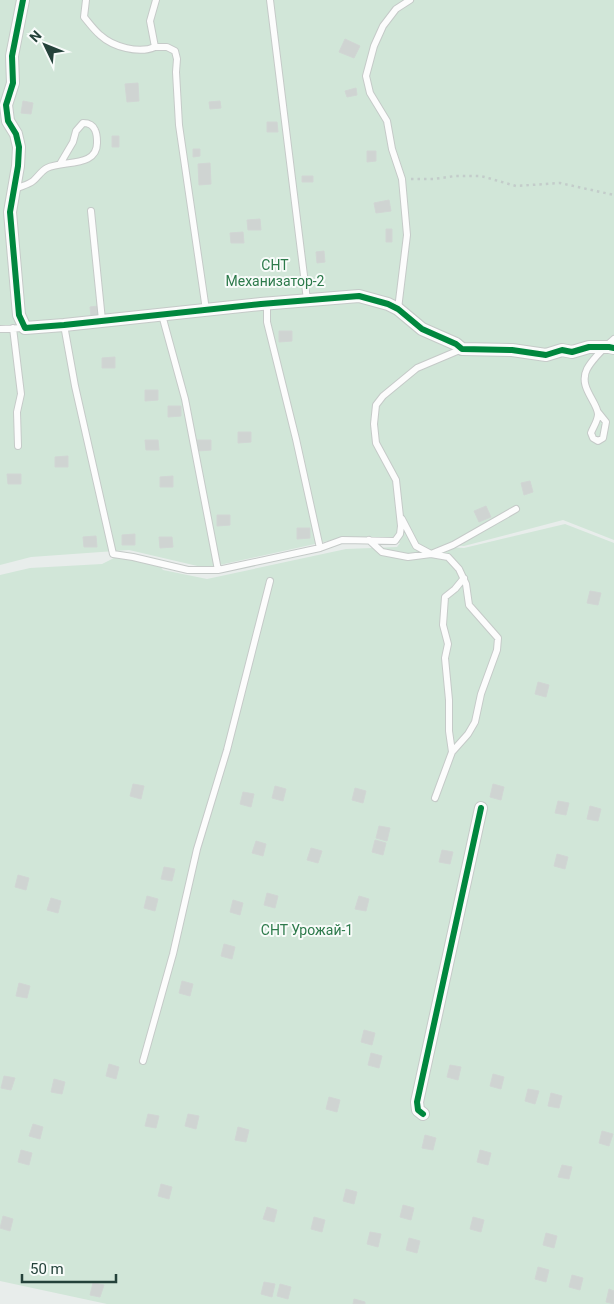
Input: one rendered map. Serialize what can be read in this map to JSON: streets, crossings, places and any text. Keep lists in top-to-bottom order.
{
  "parks": ["СНТ Механизатор-2", "СНТ Урожай-1"],
  "scale_bar": "50 m",
  "north": "top left"
}
